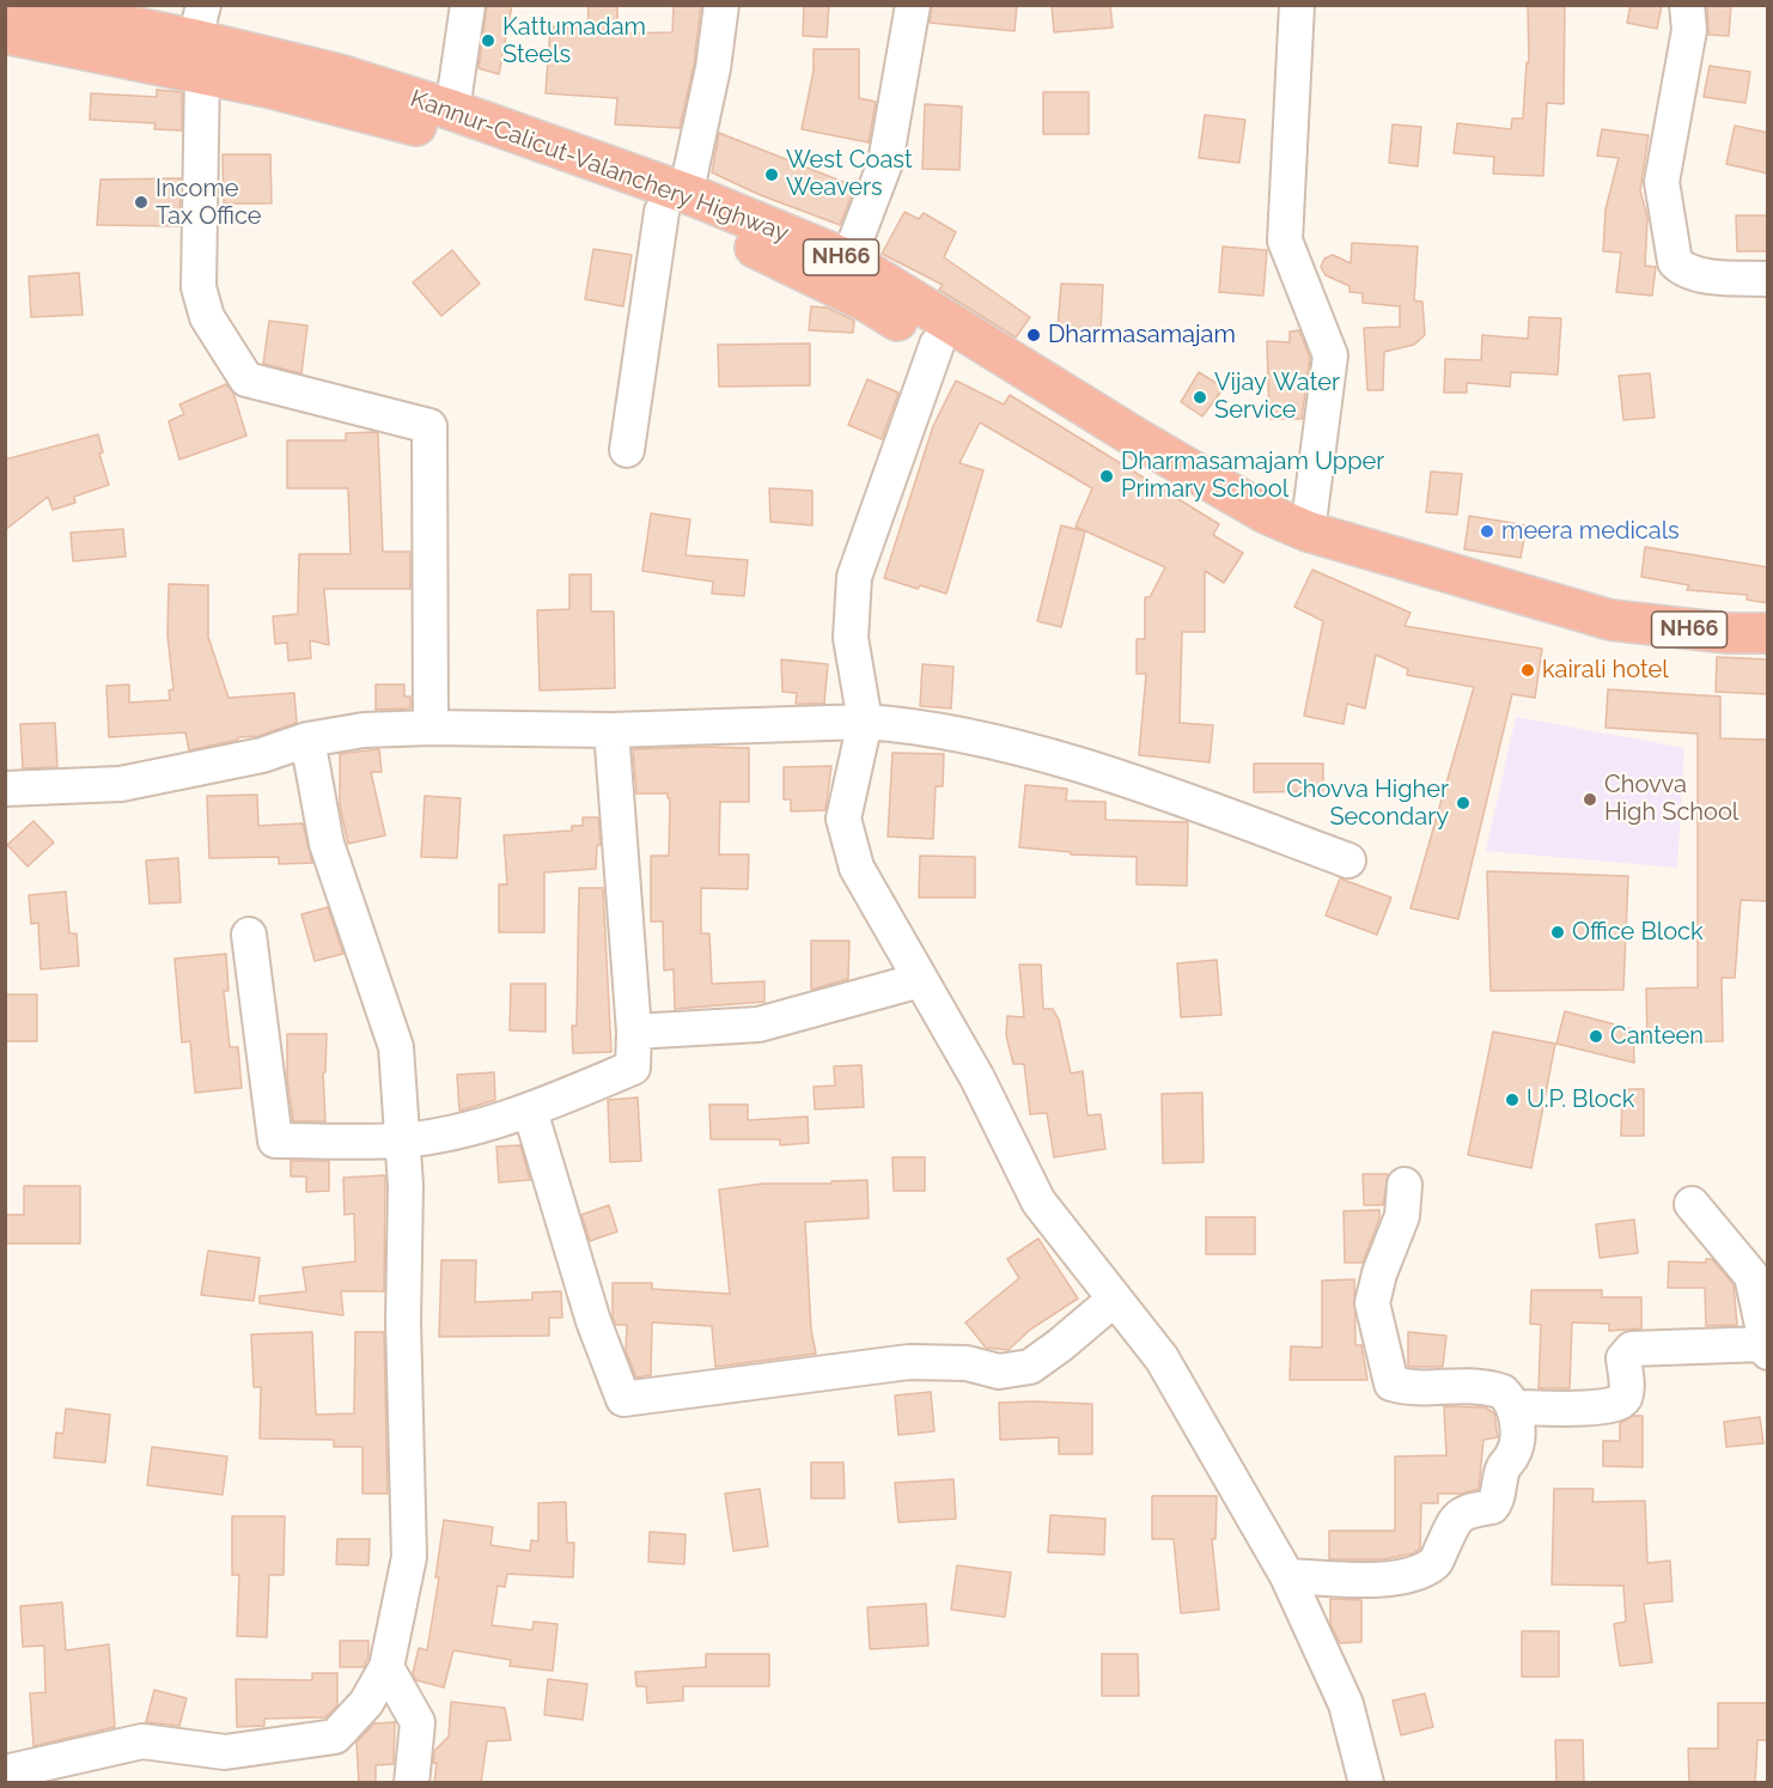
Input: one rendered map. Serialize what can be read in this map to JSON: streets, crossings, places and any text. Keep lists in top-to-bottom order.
{
  "streets": {
    "highway": ["Kannur-Calicut-Valanchery Highway", "NH66"]
  },
  "places": [
    "Kattumadam Steels",
    "West Coast Weavers",
    "Income Tax Office",
    "Dharmasamajam",
    "Vijay Water Service",
    "Dharmasamajam Upper Primary School",
    "meera medicals",
    "kairali hotel",
    "Chovva High School",
    "Chovva Higher Secondary",
    "Office Block",
    "Canteen",
    "U.P. Block"
  ]
}
